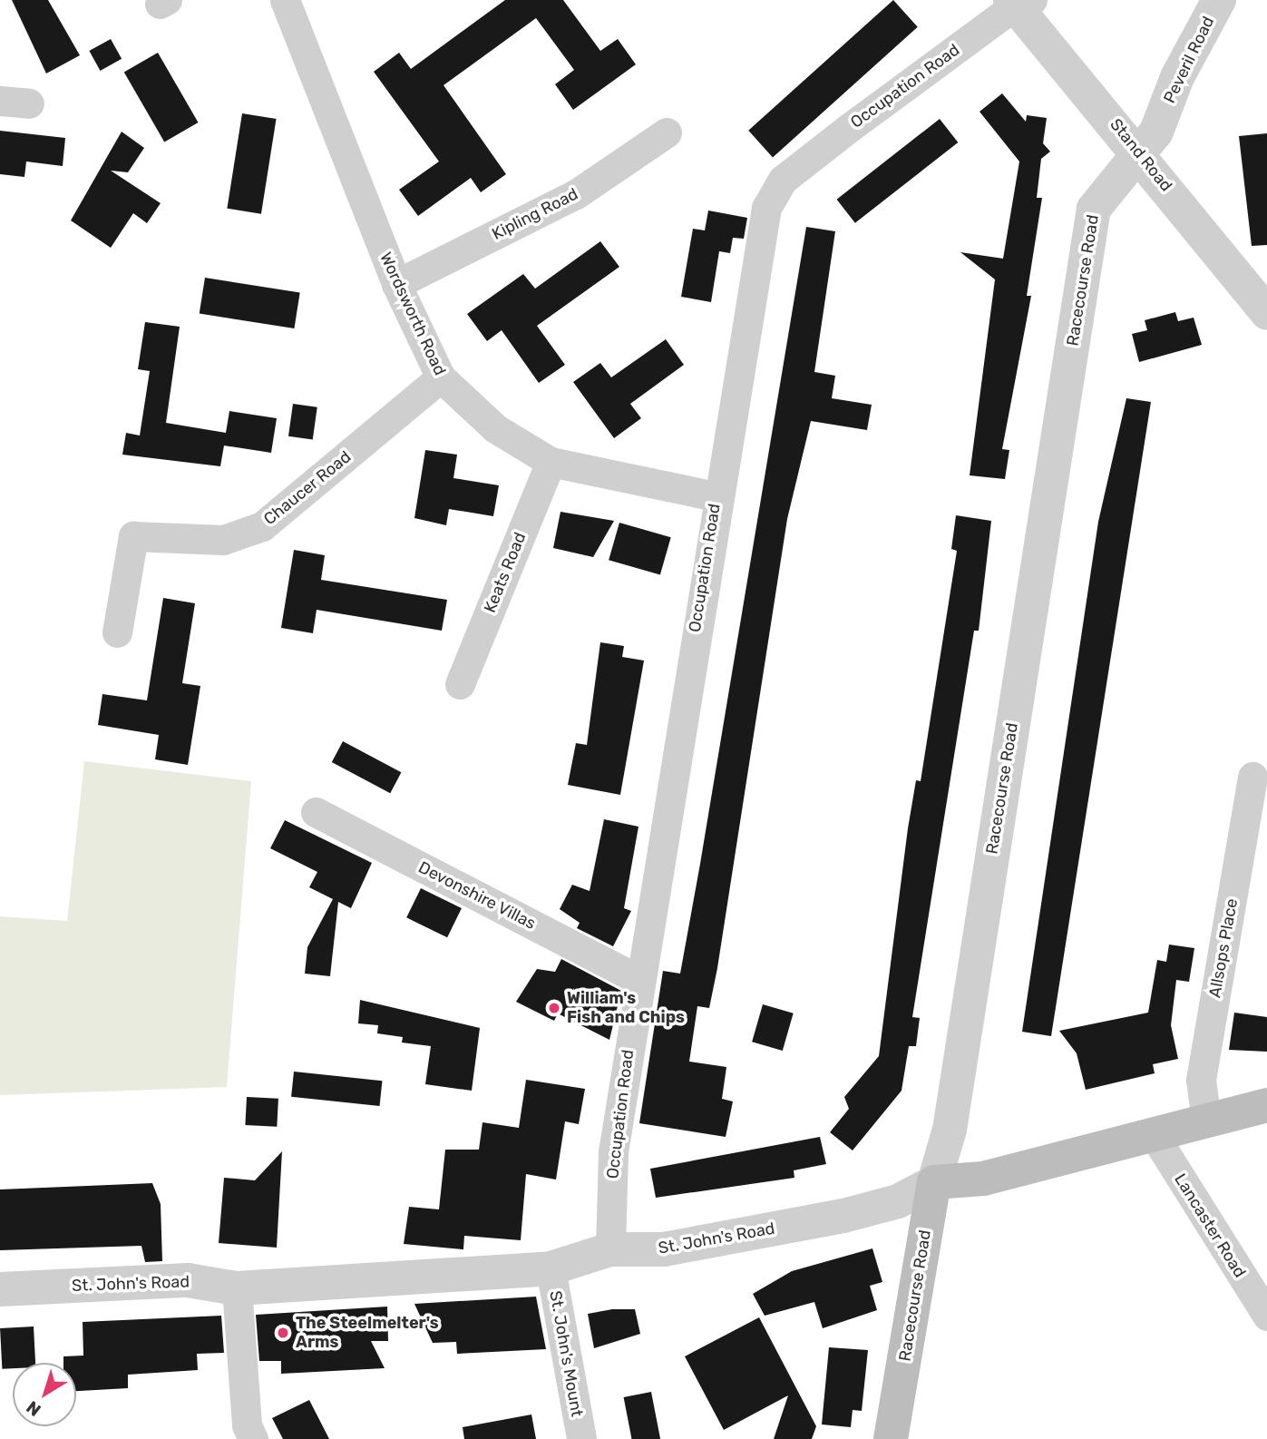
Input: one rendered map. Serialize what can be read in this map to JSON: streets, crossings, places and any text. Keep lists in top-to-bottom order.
{
  "streets": {
    "main road": ["Racecourse Road", "St. John's Road"],
    "street": [
      "Peveril Road",
      "Occupation Road",
      "Stand Road",
      "Kipling Road",
      "Wordsworth Road",
      "Chaucer Road",
      "Keats Road",
      "Devonshire Villas",
      "Allsops Place",
      "Lancaster Road",
      "St. John's Mount"
    ]
  },
  "crossings": [
    ["Peveril Road", "Stand Road"],
    ["Peveril Road", "Racecourse Road"],
    ["Occupation Road", "Stand Road"],
    ["Occupation Road", "Wordsworth Road"],
    ["Occupation Road", "Devonshire Villas"],
    ["Occupation Road", "St. John's Road"],
    ["Stand Road", "Racecourse Road"],
    ["Kipling Road", "Wordsworth Road"],
    ["Racecourse Road", "St. John's Road"],
    ["Wordsworth Road", "Chaucer Road"],
    ["Wordsworth Road", "Keats Road"],
    ["Allsops Place", "St. John's Road"],
    ["Lancaster Road", "St. John's Road"],
    ["St. John's Road", "St. John's Mount"]
  ],
  "places": ["William's Fish and Chips", "The Steelmelter's Arms"],
  "north": "bottom left"
}
